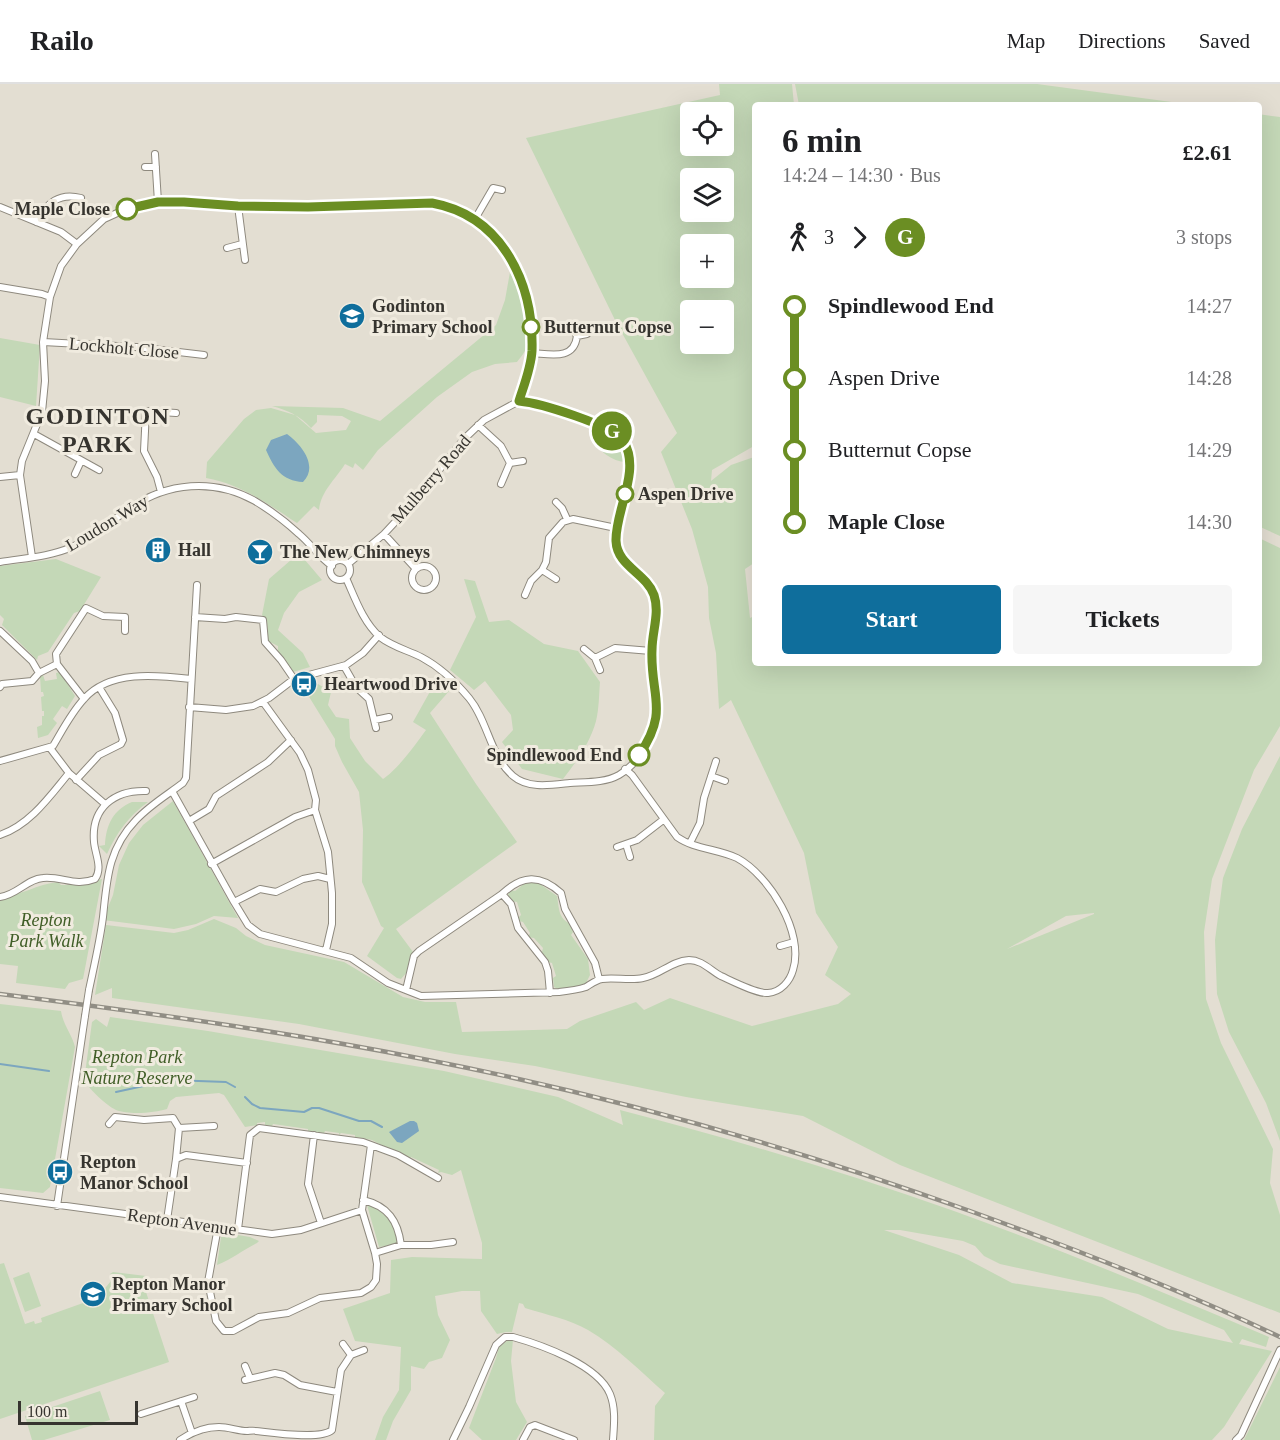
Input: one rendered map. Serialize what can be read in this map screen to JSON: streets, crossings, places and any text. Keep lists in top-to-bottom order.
{
  "streets": {
    "street": [
      "Lockholt Close",
      "Mulberry Road",
      "Loudon Way",
      "Repton Avenue"
    ]
  },
  "crossings": [
    ["Mulberry Road", "Loudon Way"]
  ],
  "districts": ["GODINTON PARK"],
  "parks": ["Repton Park Walk", "Repton Park Nature Reserve"],
  "places": {
    "other": [
      "Maple Close",
      "Butternut Copse",
      "Aspen Drive",
      "Spindlewood End"
    ],
    "school or university": ["Godinton Primary School", "Repton Manor Primary School"],
    "building": ["Hall"],
    "bar": ["The New Chimneys"],
    "bus stop": ["Heartwood Drive", "Repton Manor School"]
  },
  "lines": ["bus line G"],
  "scale_bar": "100 m",
  "page": {
    "header": "Railo",
    "nav": ["Map", "Directions", "Saved"],
    "on_map": "G",
    "map_buttons": ["+", "−"],
    "heading": ["6 min", "14:24 – 14:30 · Bus", "£2.61"],
    "legs": ["3", "G", "3 stops"],
    "list": [
      {
        "name": "Spindlewood End",
        "value": "14:27"
      },
      {
        "name": "Aspen Drive",
        "value": "14:28"
      },
      {
        "name": "Butternut Copse",
        "value": "14:29"
      },
      {
        "name": "Maple Close",
        "value": "14:30"
      }
    ],
    "buttons": ["Start", "Tickets"],
    "scale": "100 m"
  }
}
